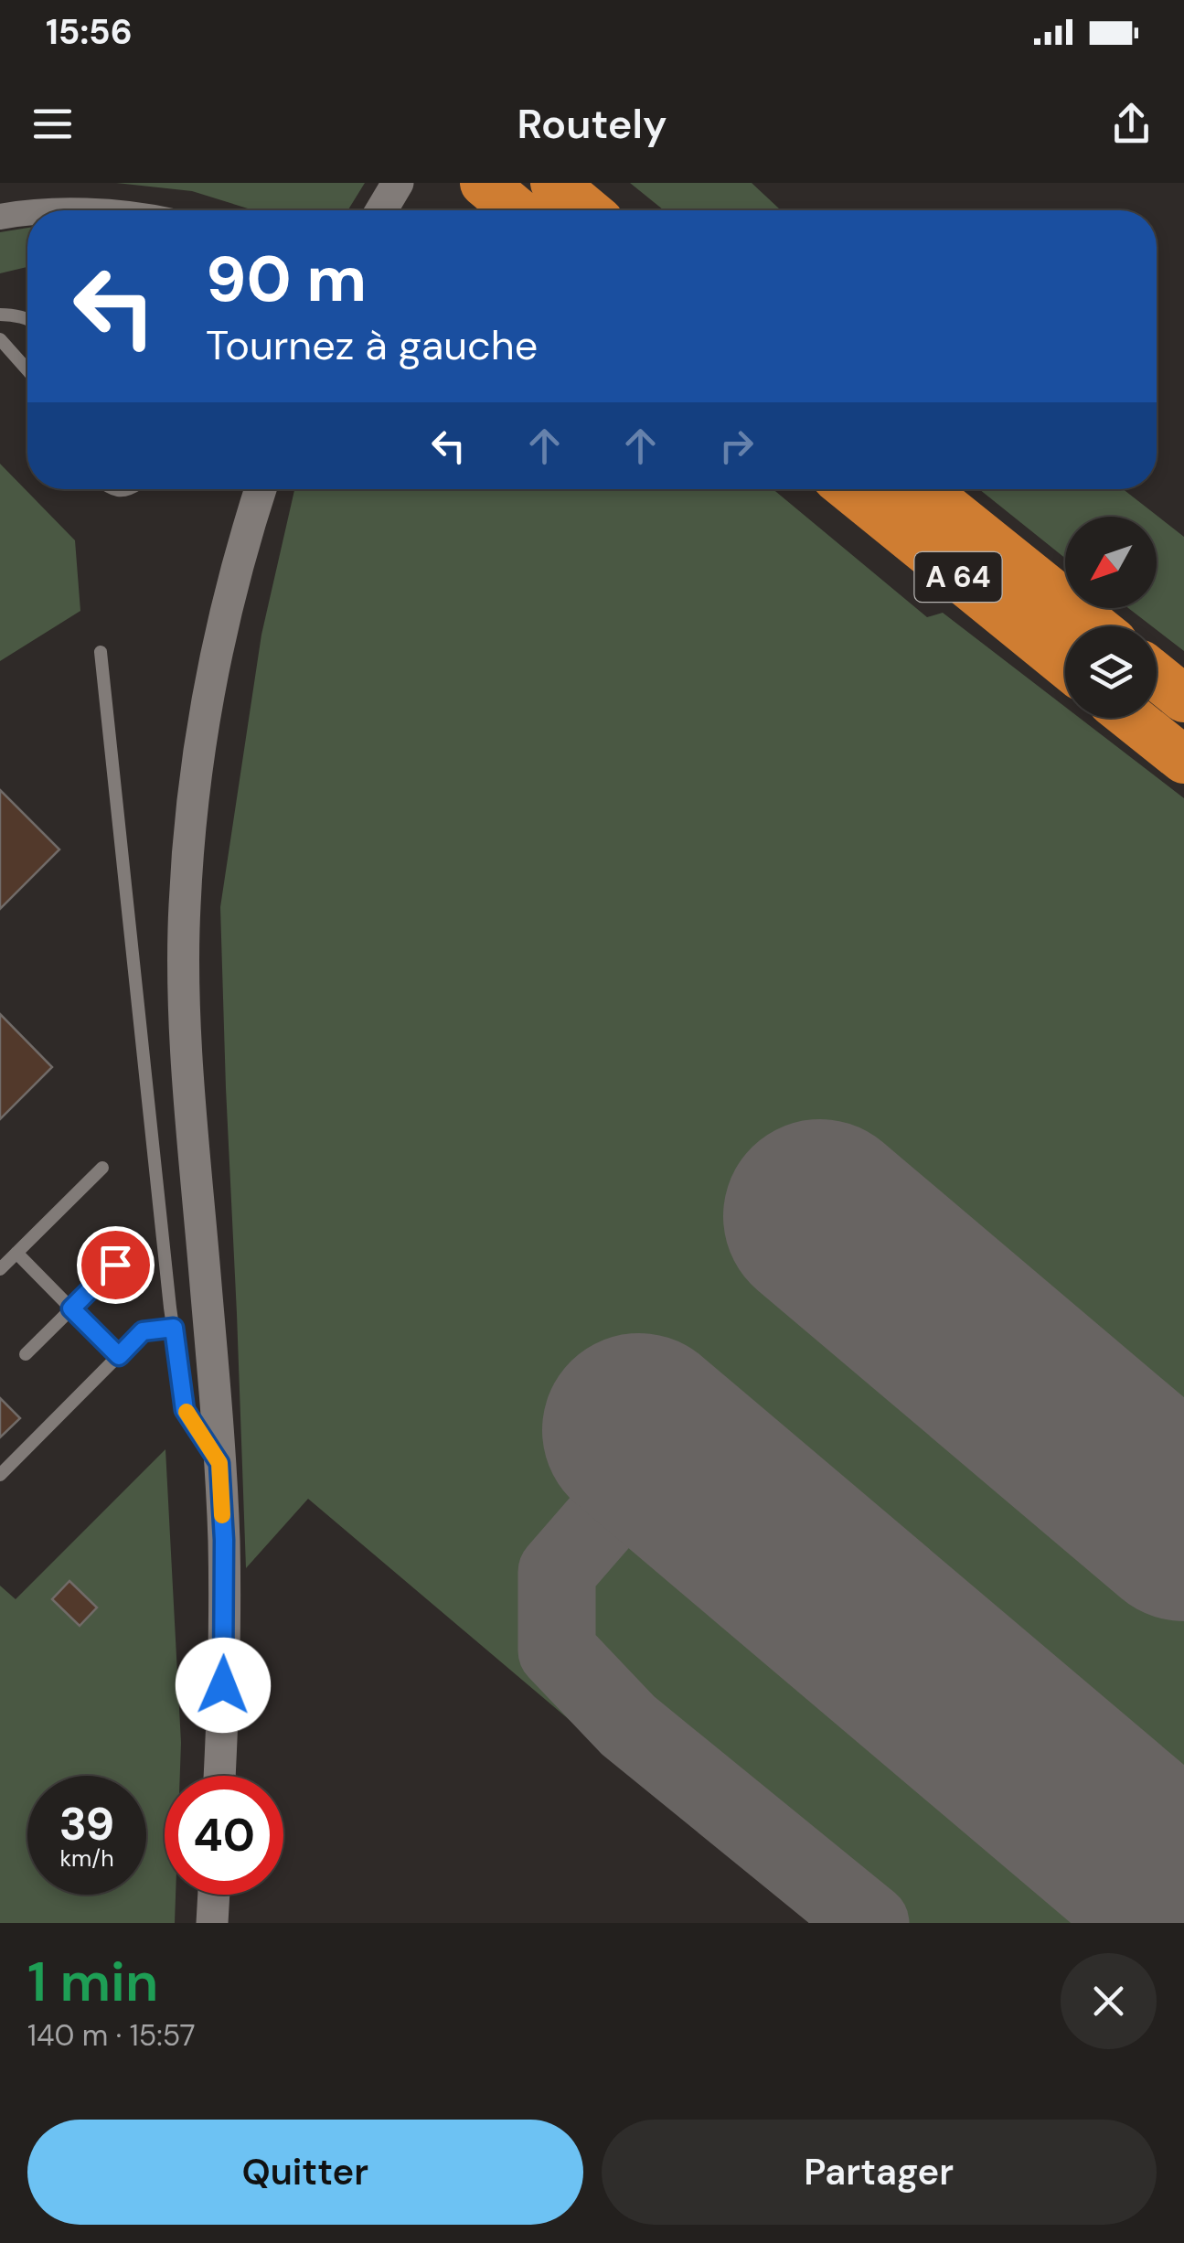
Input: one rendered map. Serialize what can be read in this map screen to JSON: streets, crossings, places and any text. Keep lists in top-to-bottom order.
{
  "streets": {
    "highway": ["A 64"]
  },
  "north": "bottom left",
  "page": {
    "status": "15:56",
    "header": "Routely",
    "turn": ["90 m", "Tournez à gauche"],
    "speed": "39 km/h",
    "limit": "40",
    "heading": ["1 min", "140 m · 15:57"],
    "buttons": ["Quitter", "Partager"]
  }
}
